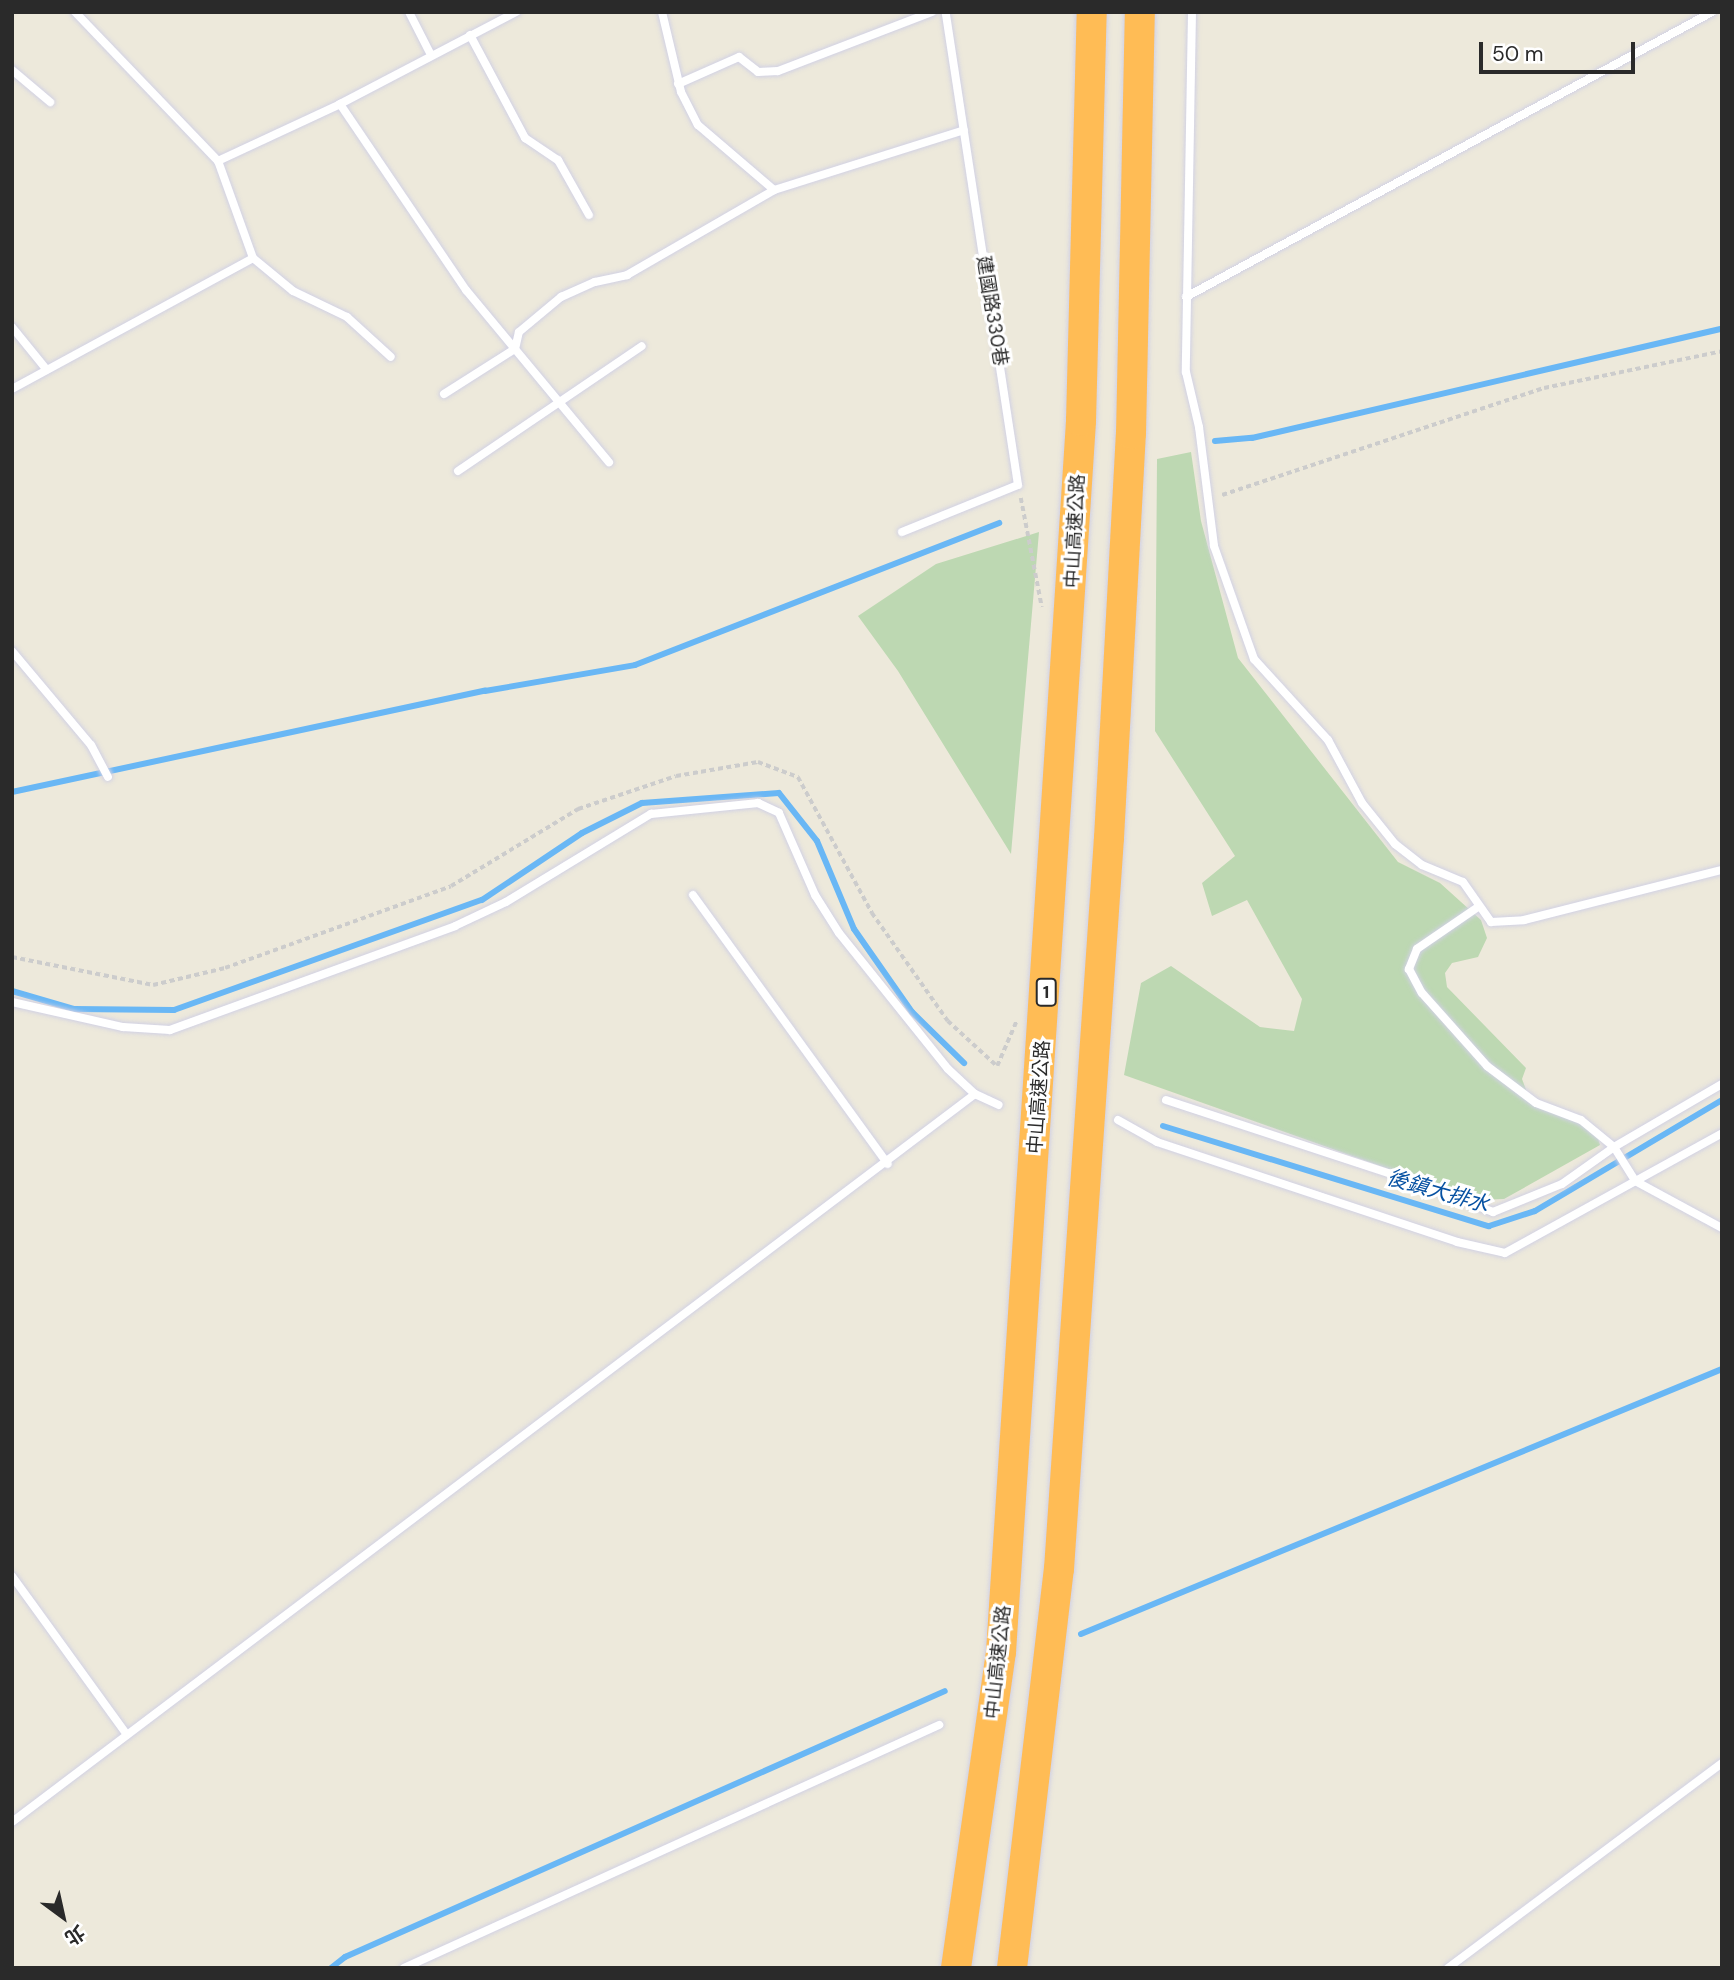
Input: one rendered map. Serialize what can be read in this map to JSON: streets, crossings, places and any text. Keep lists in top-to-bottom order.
{
  "streets": {
    "highway": ["中山高速公路", "1"],
    "lane": ["建國路330巷"]
  },
  "water": ["後鎮大排水"],
  "scale_bar": "50 m",
  "north": "bottom right"
}
